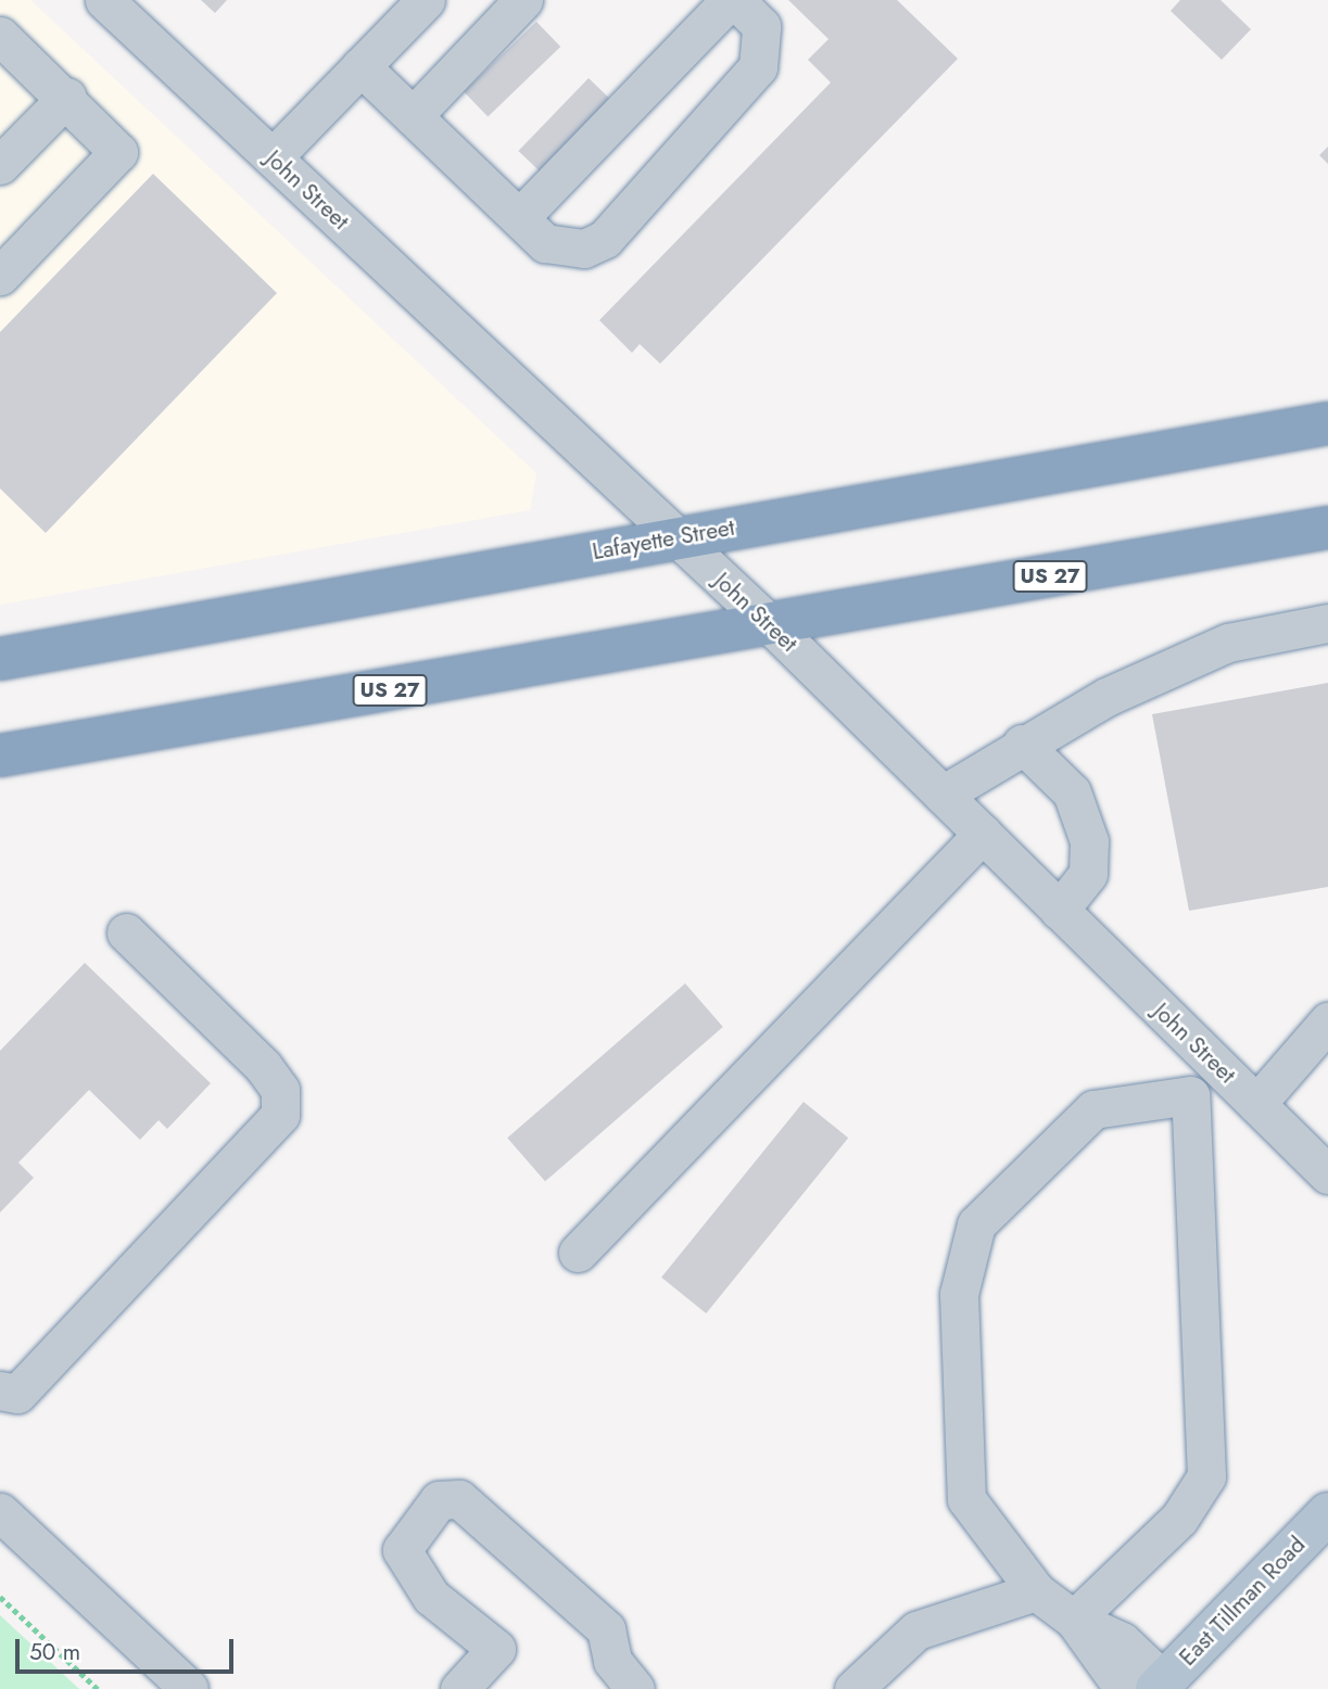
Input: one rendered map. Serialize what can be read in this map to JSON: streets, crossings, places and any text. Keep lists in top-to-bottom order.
{
  "streets": {
    "highway": ["Lafayette Street", "US 27"],
    "main road": ["East Tillman Road"],
    "street": ["John Street"]
  },
  "crossings": [
    ["John Street", "Lafayette Street"],
    ["John Street", "US 27"]
  ],
  "scale_bar": "50 m"
}
